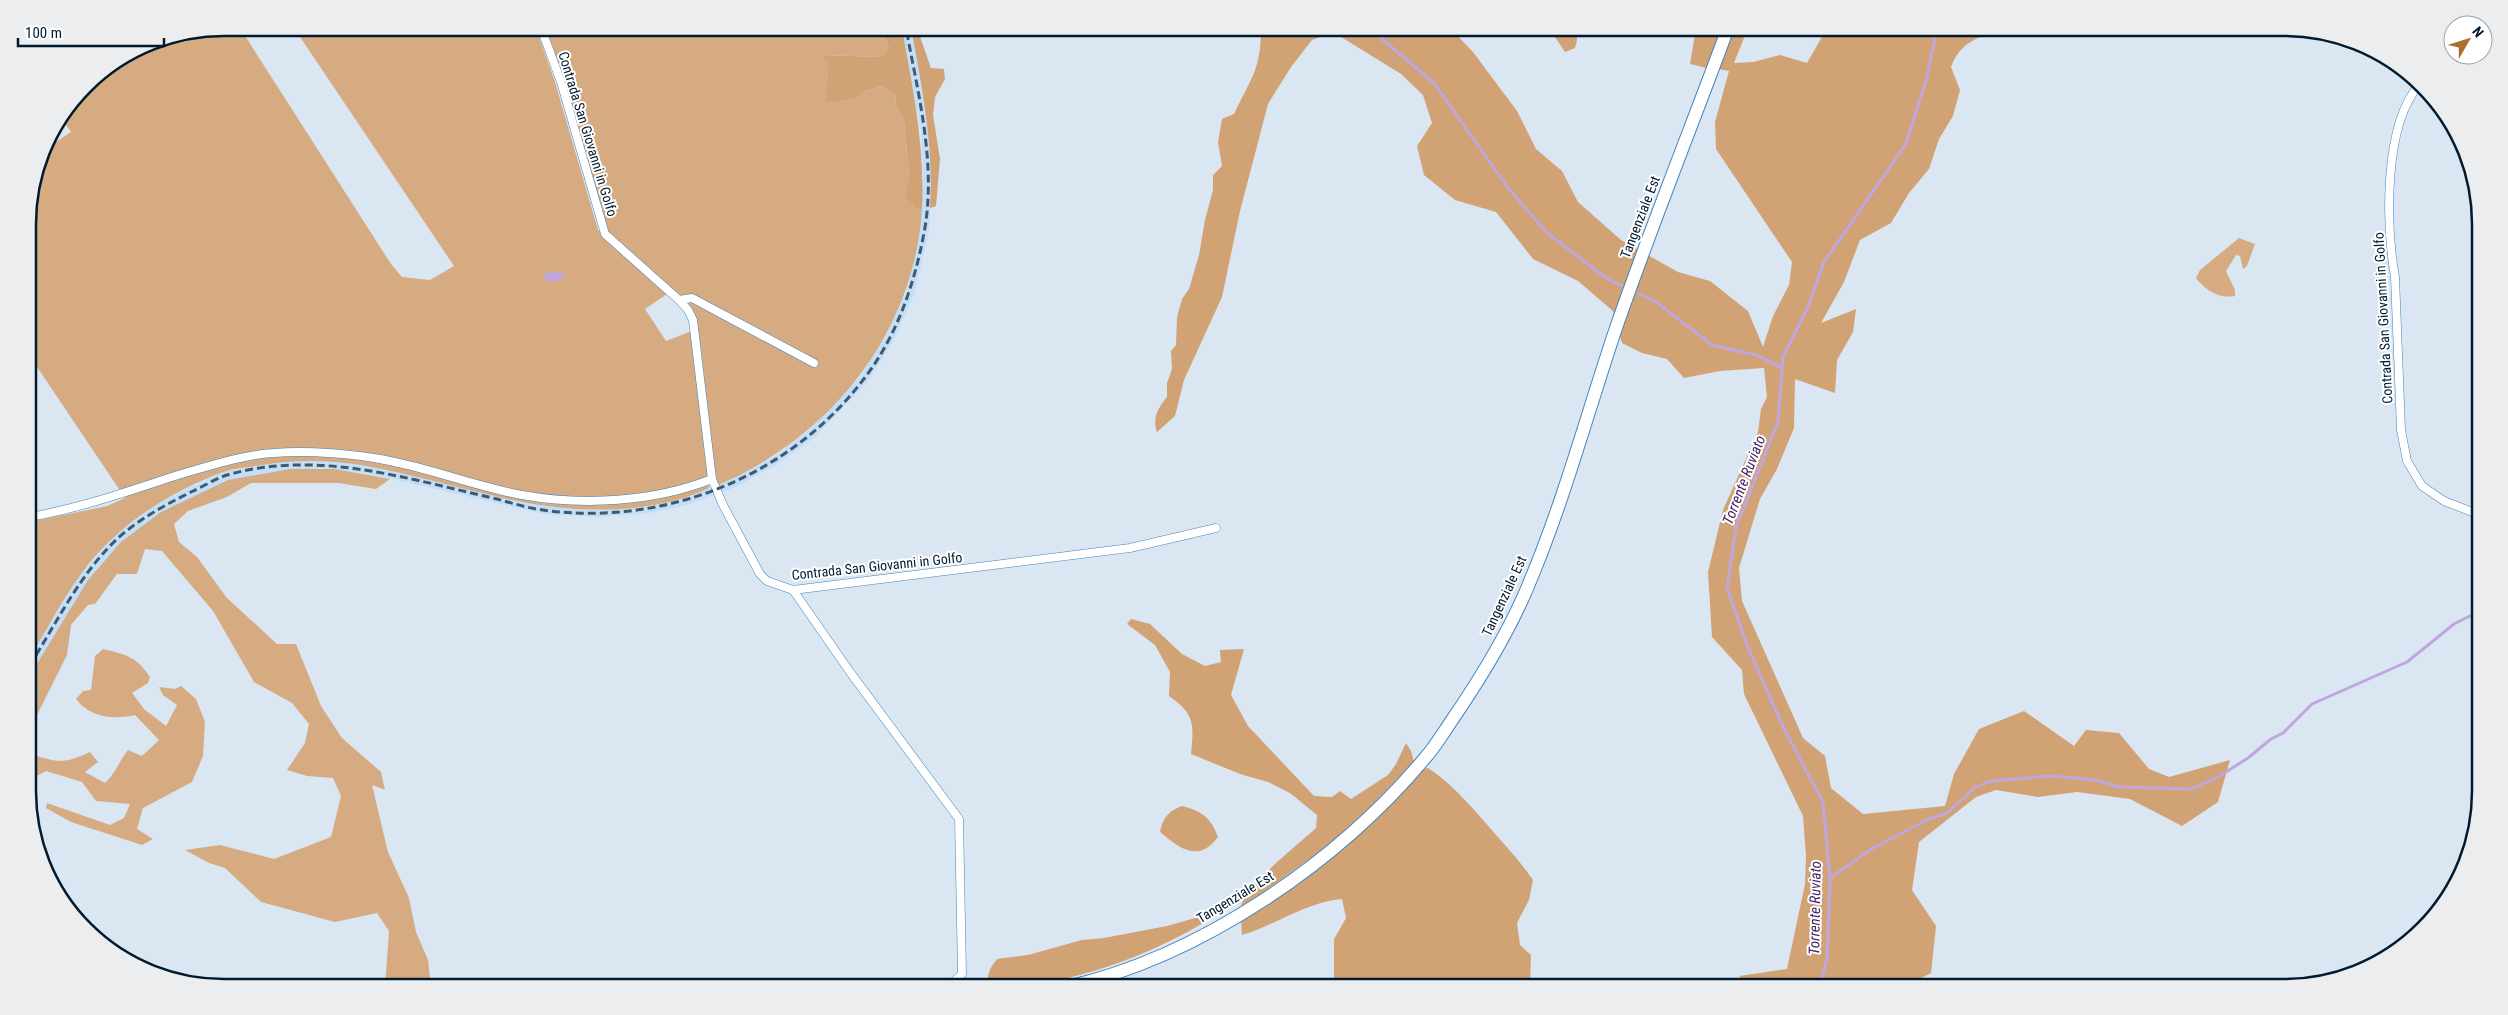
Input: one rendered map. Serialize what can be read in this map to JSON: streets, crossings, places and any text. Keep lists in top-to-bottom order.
{
  "streets": {
    "main road": ["Tangenziale Est"],
    "street": ["Contrada San Giovanni in Golfo"]
  },
  "water": ["Torrente Ruviato"],
  "scale_bar": "100 m",
  "north": "top right"
}
